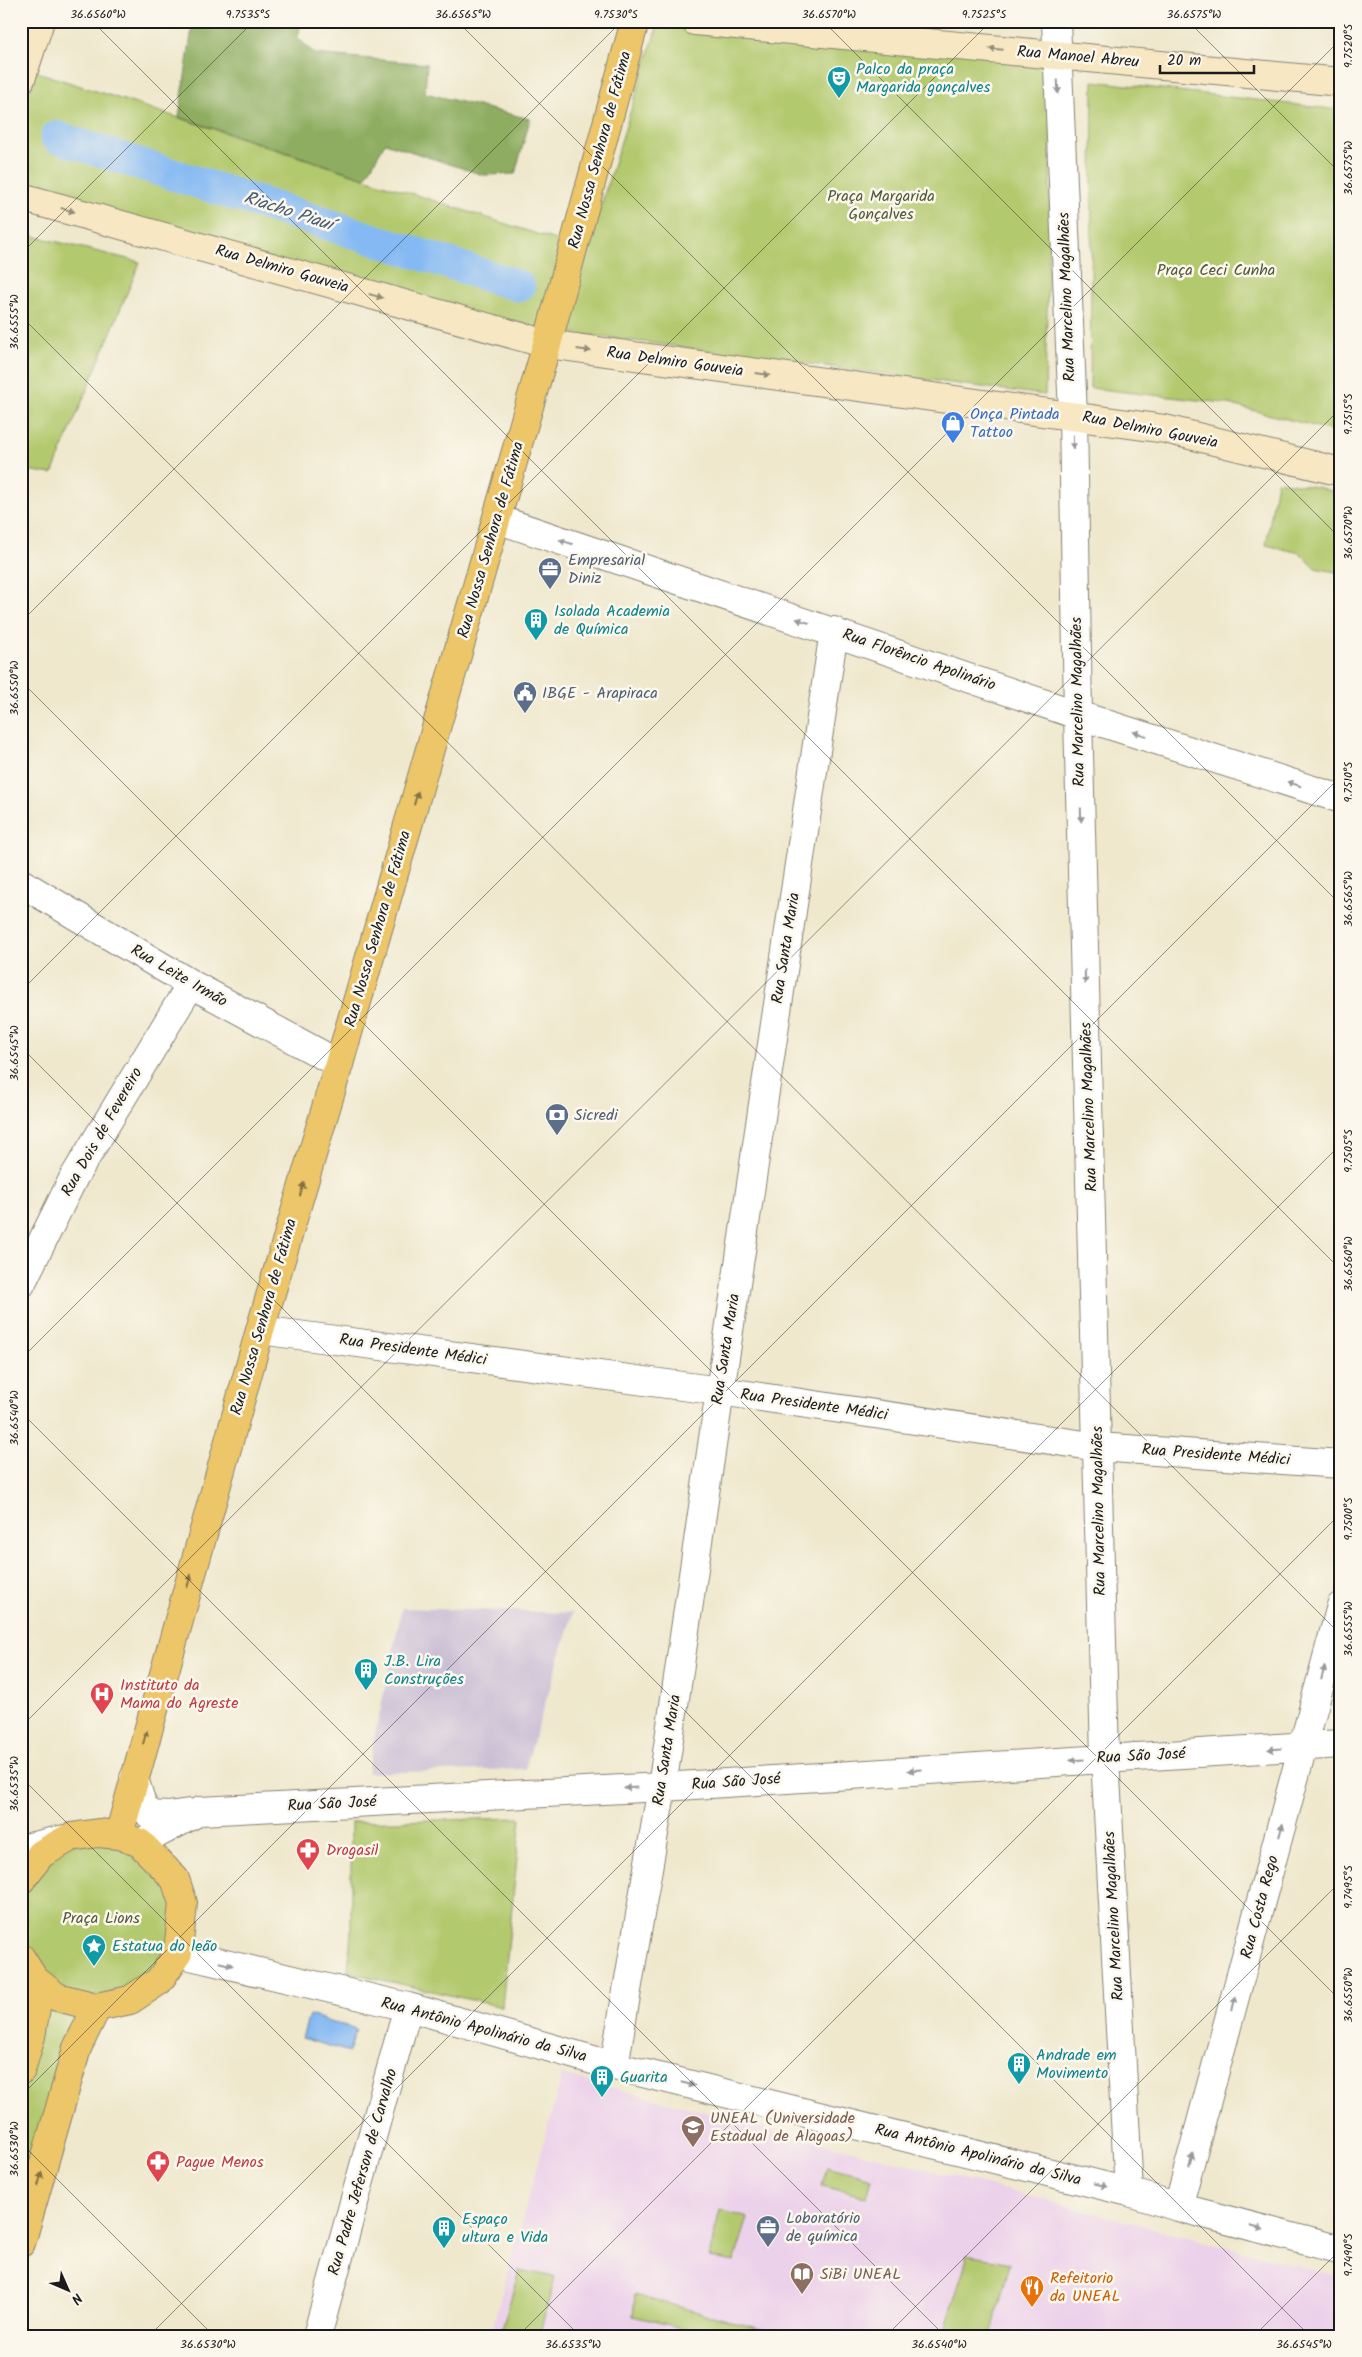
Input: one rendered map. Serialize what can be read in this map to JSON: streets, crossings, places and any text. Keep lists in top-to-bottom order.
{
  "streets": {
    "main road": ["Rua Nossa Senhora de Fátima"],
    "street": [
      "Rua Manoel Abreu",
      "Rua Delmiro Gouveia",
      "Rua Marcelino Magalhães",
      "Rua Florêncio Apolinário",
      "Rua Santa Maria",
      "Rua Leite Irmão",
      "Rua Dois de Fevereiro",
      "Rua Presidente Médici",
      "Rua São José",
      "Rua Costa Rego",
      "Rua Antônio Apolinário da Silva",
      "Rua Padre Jeferson de Carvalho"
    ]
  },
  "crossings": [
    ["Rua Manoel Abreu", "Rua Marcelino Magalhães"],
    ["Rua Nossa Senhora de Fátima", "Rua Delmiro Gouveia"],
    ["Rua Nossa Senhora de Fátima", "Rua Florêncio Apolinário"],
    ["Rua Nossa Senhora de Fátima", "Rua Leite Irmão"],
    ["Rua Nossa Senhora de Fátima", "Rua Presidente Médici"],
    ["Rua Nossa Senhora de Fátima", "Rua São José"],
    ["Rua Delmiro Gouveia", "Rua Marcelino Magalhães"],
    ["Rua Marcelino Magalhães", "Rua Florêncio Apolinário"],
    ["Rua Marcelino Magalhães", "Rua Presidente Médici"],
    ["Rua Marcelino Magalhães", "Rua São José"],
    ["Rua Marcelino Magalhães", "Rua Antônio Apolinário da Silva"],
    ["Rua Florêncio Apolinário", "Rua Santa Maria"],
    ["Rua Santa Maria", "Rua Presidente Médici"],
    ["Rua Santa Maria", "Rua São José"],
    ["Rua Santa Maria", "Rua Antônio Apolinário da Silva"],
    ["Rua Leite Irmão", "Rua Dois de Fevereiro"],
    ["Rua São José", "Rua Costa Rego"],
    ["Rua Costa Rego", "Rua Antônio Apolinário da Silva"],
    ["Rua Antônio Apolinário da Silva", "Rua Padre Jeferson de Carvalho"]
  ],
  "one_way": [
    "Rua Manoel Abreu",
    "Rua Nossa Senhora de Fátima",
    "Rua Delmiro Gouveia",
    "Rua Marcelino Magalhães",
    "Rua Florêncio Apolinário",
    "Rua São José",
    "Rua Costa Rego",
    "Rua Antônio Apolinário da Silva"
  ],
  "water": ["Riacho Piauí"],
  "parks": ["Praça Margarida Gonçalves", "Praça Ceci Cunha", "Praça Lions"],
  "places": {
    "theatre": ["Palco da praça Margarida gonçalves"],
    "shop": ["Onça Pintada Tattoo"],
    "office": ["Empresarial Diniz", "Loboratório de química"],
    "building": [
      "Isolada Academia de Química",
      "J.B. Lira Construções",
      "Andrade em Movimento",
      "Guarita",
      "Espaço ultura e Vida"
    ],
    "public building": ["IBGE - Arapiraca"],
    "bank": ["Sicredi"],
    "hospital": ["Instituto da Mama do Agreste"],
    "pharmacy": ["Drogasil", "Pague Menos"],
    "place": ["Estatua do leão"],
    "school or university": ["UNEAL (Universidade Estadual de Alagoas)"],
    "library": ["SiBi UNEAL"],
    "restaurant": ["Refeitorio da UNEAL"]
  },
  "scale_bar": "20 m",
  "north": "bottom right",
  "coordinates": [
    "36.6560°W",
    "9.7535°S",
    "36.6565°W",
    "9.7530°S",
    "36.6570°W",
    "9.7525°S",
    "36.6575°W",
    "9.7520°S",
    "36.6555°W",
    "9.7515°S",
    "36.6550°W",
    "9.7510°S",
    "36.6545°W",
    "9.7505°S",
    "36.6540°W",
    "9.7500°S",
    "36.6535°W",
    "9.7495°S",
    "36.6530°W",
    "9.7490°S"
  ]
}
